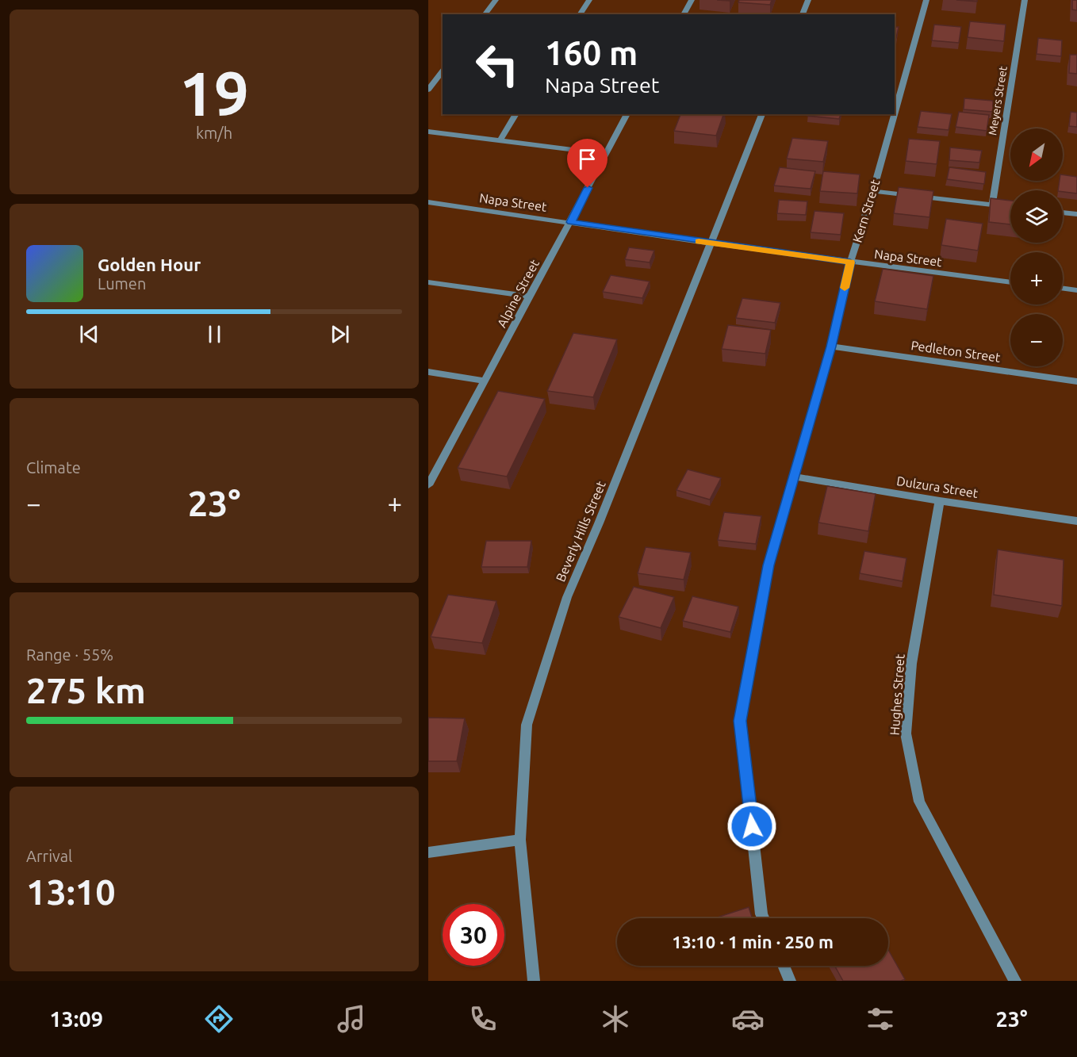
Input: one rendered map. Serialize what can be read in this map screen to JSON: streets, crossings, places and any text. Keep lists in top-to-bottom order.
{
  "streets": {
    "street": [
      "Meyers Street",
      "Napa Street",
      "Kern Street",
      "Alpine Street",
      "Pedleton Street",
      "Dulzura Street",
      "Beverly Hills Street",
      "Hughes Street"
    ]
  },
  "crossings": [
    ["Napa Street", "Kern Street"],
    ["Napa Street", "Alpine Street"],
    ["Napa Street", "Beverly Hills Street"],
    ["Kern Street", "Pedleton Street"],
    ["Kern Street", "Dulzura Street"],
    ["Dulzura Street", "Hughes Street"]
  ],
  "north": "bottom left",
  "page": {
    "tile": [
      ["19", "km/h"],
      "Climate",
      ["Range · 55%", "275 km"],
      ["Arrival", "13:10"]
    ],
    "turn": ["160 m", "Napa Street"],
    "map_buttons": ["+", "−"],
    "song": ["Golden Hour", "Lumen"],
    "heat": ["−", "23°", "+"],
    "limit": "30",
    "trip": "13:10 · 1 min · 250 m",
    "tabs": ["13:09", "23°"]
  }
}
